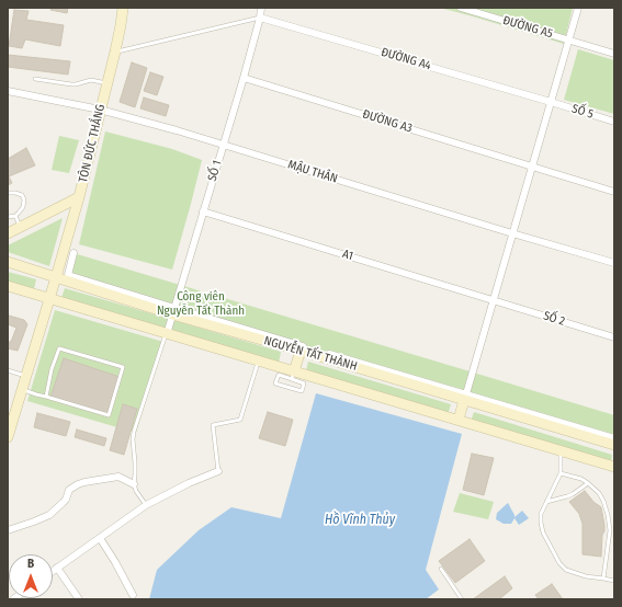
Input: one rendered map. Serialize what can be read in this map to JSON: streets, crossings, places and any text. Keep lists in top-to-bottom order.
{
  "streets": {
    "street": [
      "ĐƯỜNG A5",
      "ĐƯỜNG A4",
      "SỐ 5",
      "ĐƯỜNG A3",
      "TÔN ĐỨC THẮNG",
      "SỐ 1",
      "MẬU THÂN",
      "A1",
      "SỐ 2",
      "NGUYỄN TẤT THÀNH"
    ]
  },
  "crossings": [
    ["ĐƯỜNG A4", "SỐ 5"],
    ["ĐƯỜNG A4", "SỐ 1"],
    ["ĐƯỜNG A3", "SỐ 1"],
    ["TÔN ĐỨC THẮNG", "MẬU THÂN"],
    ["TÔN ĐỨC THẮNG", "NGUYỄN TẤT THÀNH"],
    ["SỐ 1", "MẬU THÂN"],
    ["SỐ 1", "A1"],
    ["SỐ 1", "NGUYỄN TẤT THÀNH"],
    ["A1", "SỐ 2"]
  ],
  "water": ["Hồ Vĩnh Thủy"],
  "parks": ["Công viên Nguyễn Tất Thành"],
  "north": "top"
}
